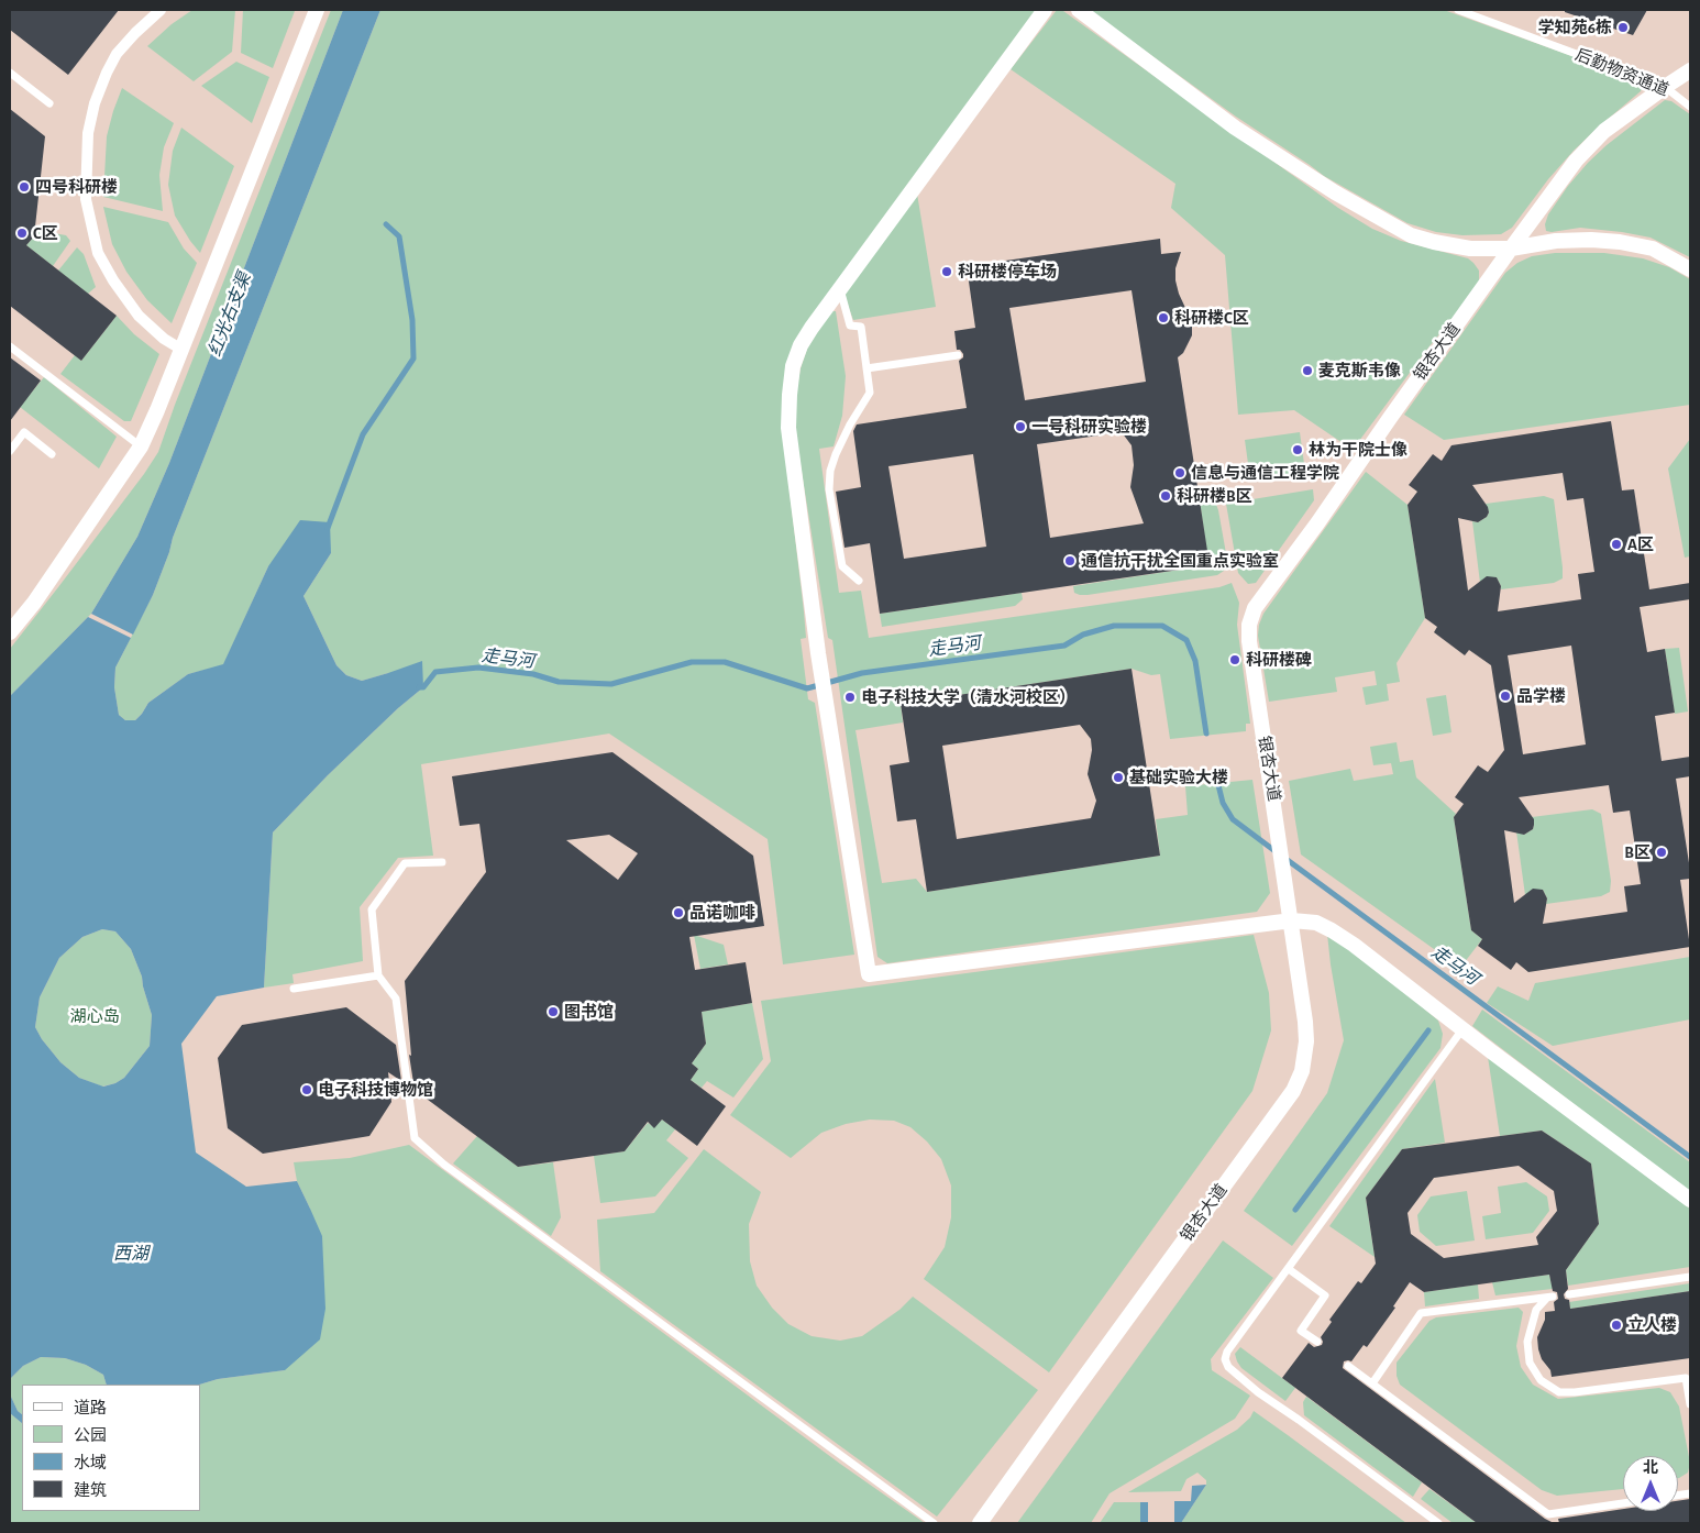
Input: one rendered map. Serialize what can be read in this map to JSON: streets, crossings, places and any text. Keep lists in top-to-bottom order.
{
  "streets": {
    "street": ["银杏大道"],
    "lane": ["后勤物资通道"]
  },
  "crossings": [
    ["后勤物资通道", "银杏大道"]
  ],
  "water": ["红光右支渠", "走马河", "西湖"],
  "parks": ["湖心岛"],
  "places": [
    "学知苑6栋",
    "四号科研楼",
    "C区",
    "科研楼停车场",
    "科研楼C区",
    "麦克斯韦像",
    "一号科研实验楼",
    "林为干院士像",
    "信息与通信工程学院",
    "科研楼B区",
    "A区",
    "通信抗干扰全国重点实验室",
    "科研楼碑",
    "品学楼",
    "电子科技大学（清水河校区）",
    "基础实验大楼",
    "B区",
    "品诺咖啡",
    "图书馆",
    "电子科技博物馆",
    "立人楼"
  ],
  "legend": [
    "道路",
    "公园",
    "水域",
    "建筑"
  ],
  "north": "top"
}
